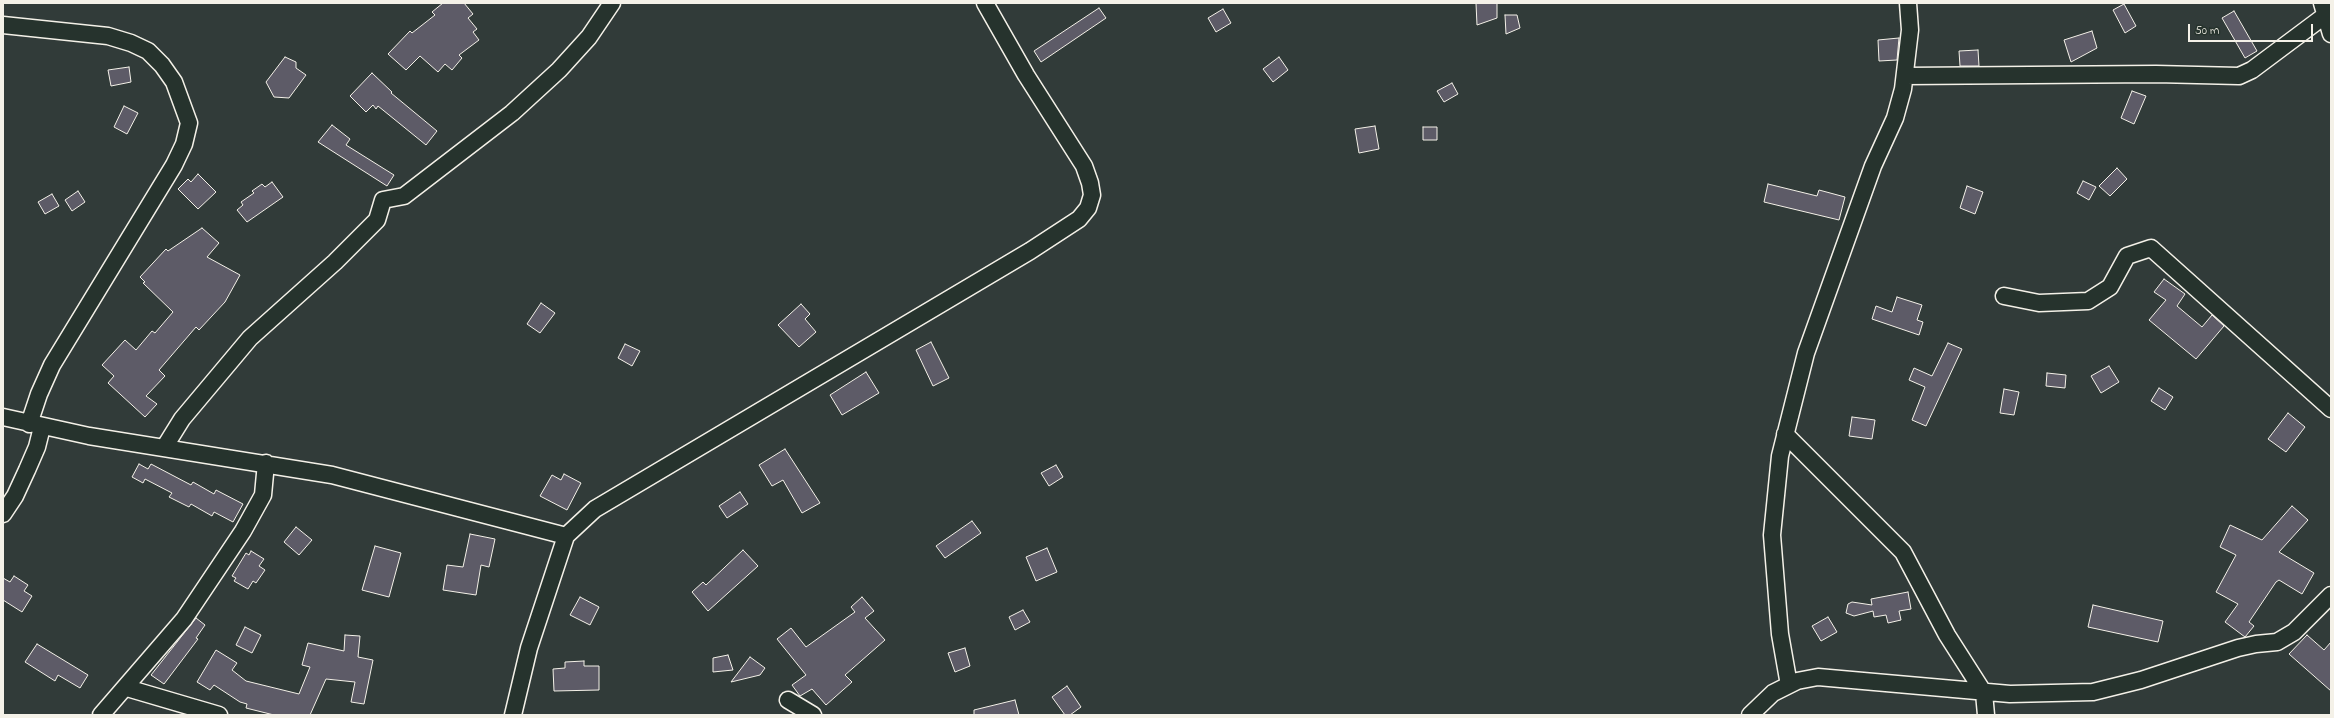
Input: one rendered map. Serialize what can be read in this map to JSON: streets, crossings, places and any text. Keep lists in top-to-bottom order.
{
  "scale_bar": "50 m"
}
